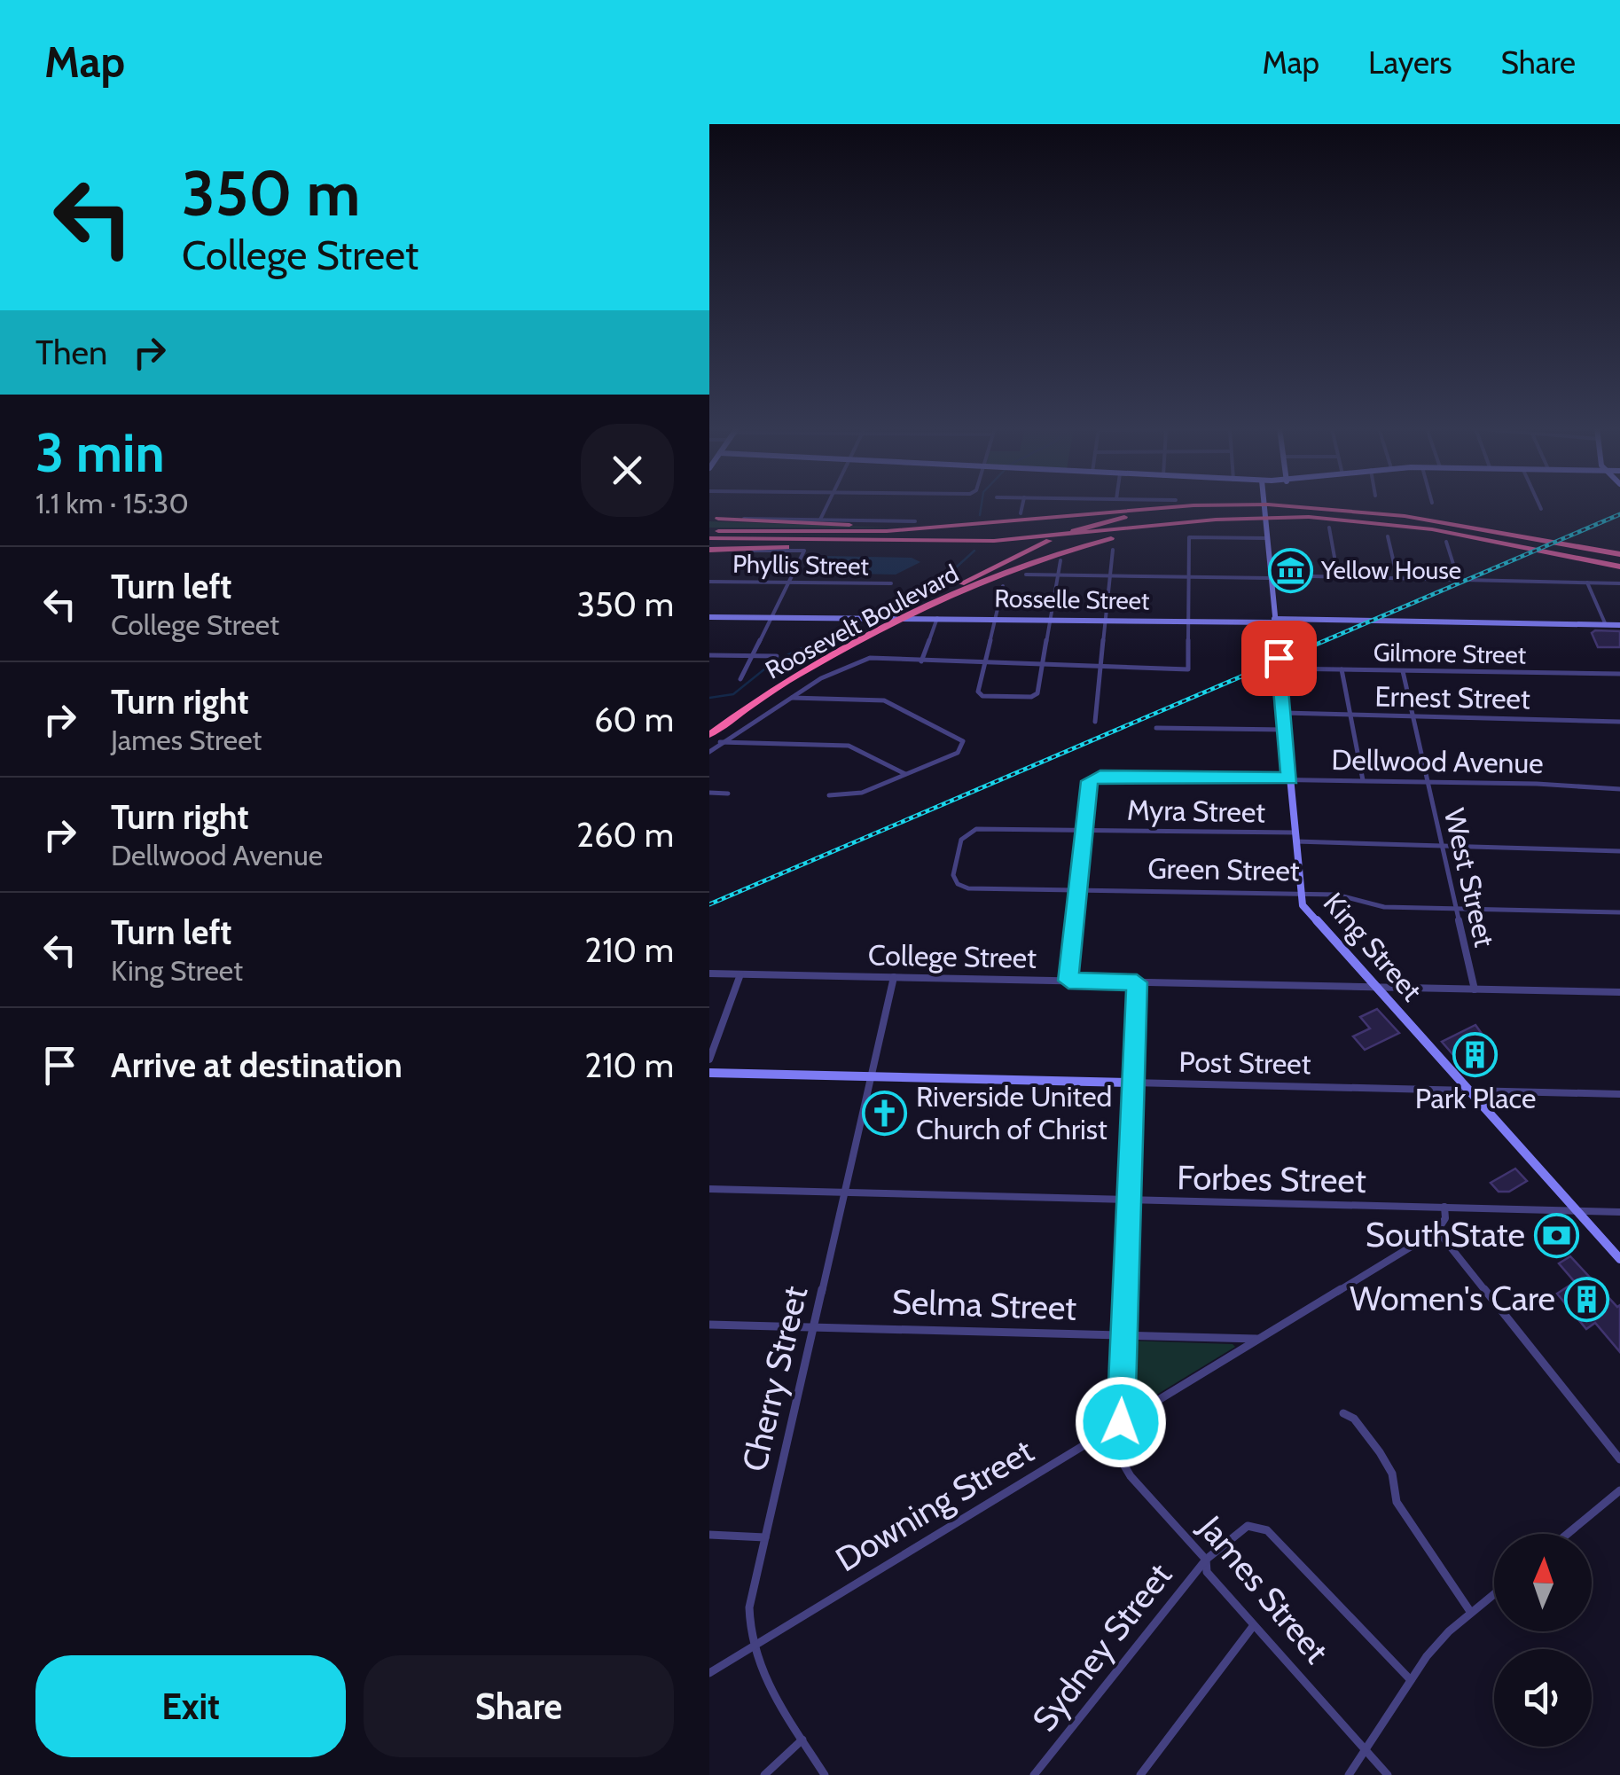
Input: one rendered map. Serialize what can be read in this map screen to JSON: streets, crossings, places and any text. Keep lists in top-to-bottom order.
{
  "streets": {
    "highway": ["Roosevelt Boulevard"],
    "main road": ["Rosselle Street", "King Street", "Post Street"],
    "street": [
      "Phyllis Street",
      "Gilmore Street",
      "Ernest Street",
      "Dellwood Avenue",
      "Myra Street",
      "Green Street",
      "West Street",
      "College Street",
      "Forbes Street",
      "Selma Street",
      "Cherry Street",
      "Downing Street",
      "James Street",
      "Sydney Street"
    ]
  },
  "crossings": [
    ["Rosselle Street", "King Street"],
    ["Gilmore Street", "West Street"],
    ["Gilmore Street", "King Street"],
    ["Ernest Street", "West Street"],
    ["Ernest Street", "King Street"],
    ["Dellwood Avenue", "Myra Street"],
    ["Dellwood Avenue", "West Street"],
    ["Dellwood Avenue", "King Street"],
    ["Myra Street", "Green Street"],
    ["Myra Street", "West Street"],
    ["Myra Street", "King Street"],
    ["Green Street", "West Street"],
    ["Green Street", "King Street"],
    ["West Street", "College Street"],
    ["King Street", "College Street"],
    ["King Street", "Post Street"],
    ["King Street", "Forbes Street"],
    ["College Street", "Cherry Street"],
    ["Post Street", "Cherry Street"],
    ["Forbes Street", "Cherry Street"],
    ["Selma Street", "Cherry Street"],
    ["Selma Street", "Downing Street"],
    ["Cherry Street", "Downing Street"],
    ["Downing Street", "James Street"],
    ["James Street", "Sydney Street"]
  ],
  "places": {
    "museum": ["Yellow House"],
    "building": ["Park Place", "Women's Care"],
    "church": ["Riverside United Church of Christ"],
    "bank": ["SouthState"]
  },
  "north": "top",
  "page": {
    "header": "Map",
    "nav": ["Map", "Layers", "Share"],
    "turn": ["350 m", "College Street"],
    "then": "Then",
    "heading": ["3 min", "1.1 km · 15:30"],
    "list": [
      {
        "name": "Turn left",
        "note": "College Street",
        "value": "350 m"
      },
      {
        "name": "Turn right",
        "note": "James Street",
        "value": "60 m"
      },
      {
        "name": "Turn right",
        "note": "Dellwood Avenue",
        "value": "260 m"
      },
      {
        "name": "Turn left",
        "note": "King Street",
        "value": "210 m"
      },
      {
        "name": "Arrive at destination",
        "value": "210 m"
      }
    ],
    "buttons": ["Exit", "Share"]
  }
}
